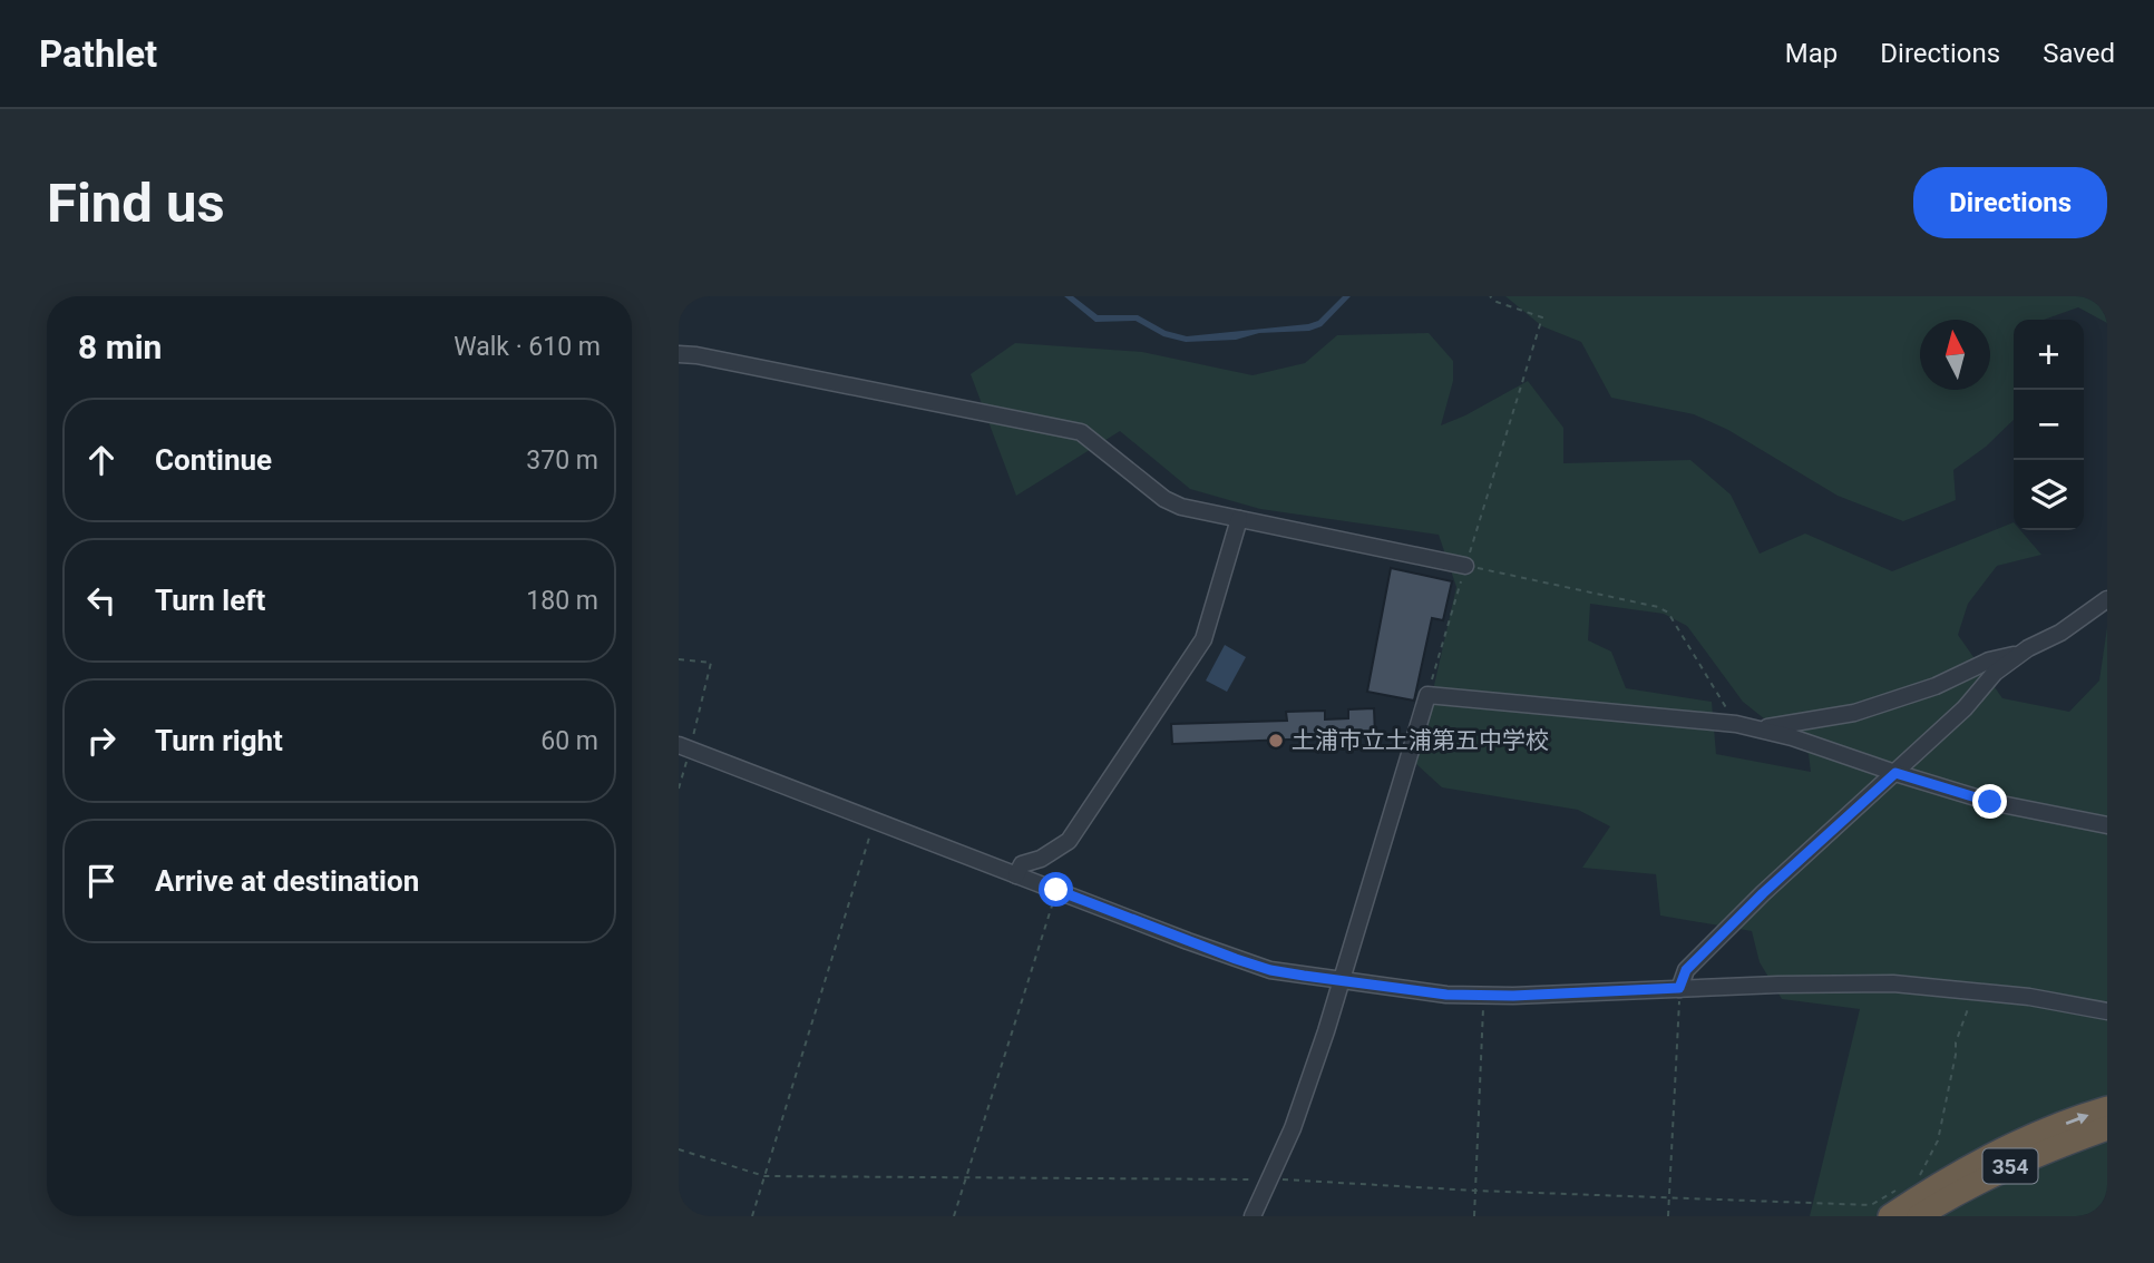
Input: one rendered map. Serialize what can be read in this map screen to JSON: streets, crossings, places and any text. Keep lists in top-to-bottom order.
{
  "streets": {
    "highway": ["354"]
  },
  "places": ["土浦市立土浦第五中学校"],
  "north": "top",
  "page": {
    "header": "Pathlet",
    "nav": ["Map", "Directions", "Saved"],
    "buttons": "Directions",
    "title": "Find us",
    "heading": ["8 min", "Walk · 610 m"],
    "map_buttons": ["+", "−"],
    "list": [
      ["Continue", "370 m"],
      ["Turn left", "180 m"],
      ["Turn right", "60 m"],
      "Arrive at destination"
    ]
  }
}
